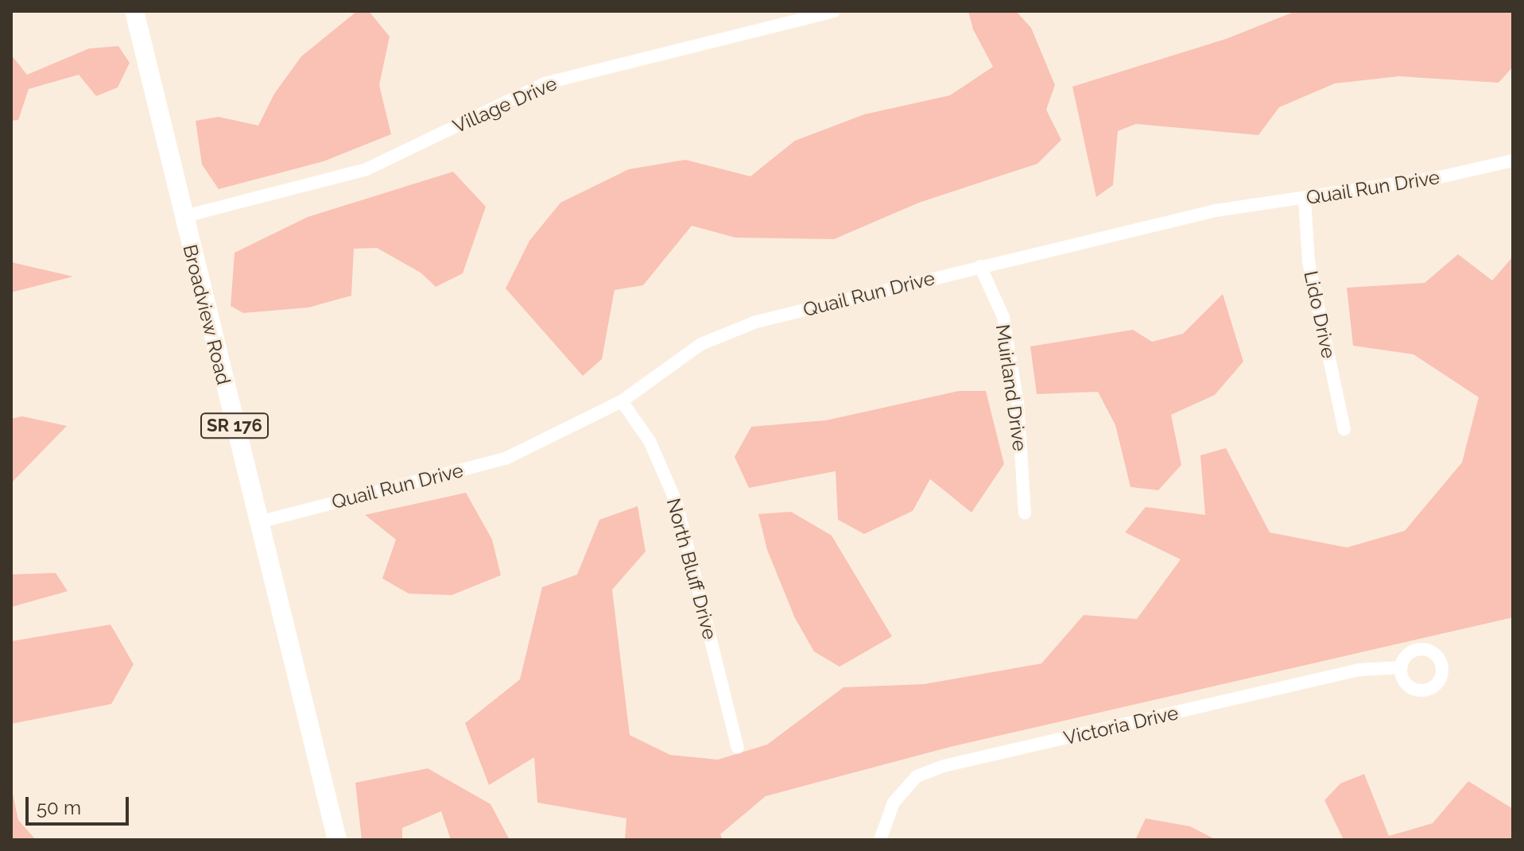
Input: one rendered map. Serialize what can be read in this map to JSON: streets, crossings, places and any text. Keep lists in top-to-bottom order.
{
  "streets": {
    "main road": ["Broadview Road", "SR 176"],
    "street": [
      "Village Drive",
      "Quail Run Drive",
      "Lido Drive",
      "Muirland Drive",
      "North Bluff Drive",
      "Victoria Drive"
    ]
  },
  "crossings": [
    ["Village Drive", "Broadview Road"],
    ["Quail Run Drive", "Broadview Road"],
    ["Quail Run Drive", "Lido Drive"],
    ["Quail Run Drive", "Muirland Drive"],
    ["Quail Run Drive", "North Bluff Drive"]
  ],
  "scale_bar": "50 m"
}
